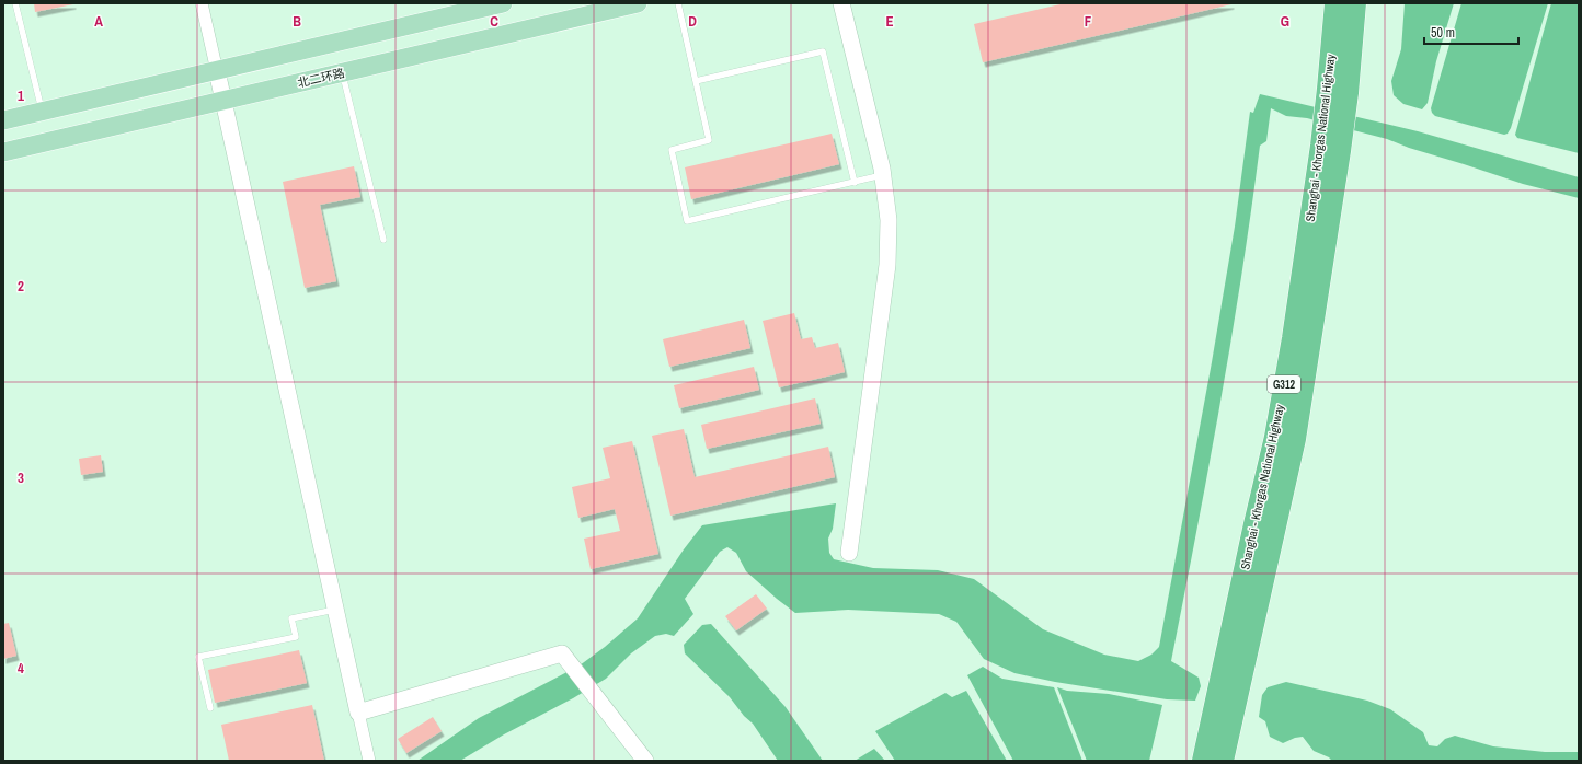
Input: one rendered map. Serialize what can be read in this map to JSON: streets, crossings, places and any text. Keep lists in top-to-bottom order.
{
  "streets": {
    "highway": ["Shanghai - Khorgas National Highway", "G312"],
    "main road": ["北二环路"]
  },
  "scale_bar": "50 m",
  "grid": {
    "columns": [
      "A",
      "B",
      "C",
      "D",
      "E",
      "F",
      "G"
    ],
    "rows": [
      "1",
      "2",
      "3",
      "4"
    ]
  }
}
